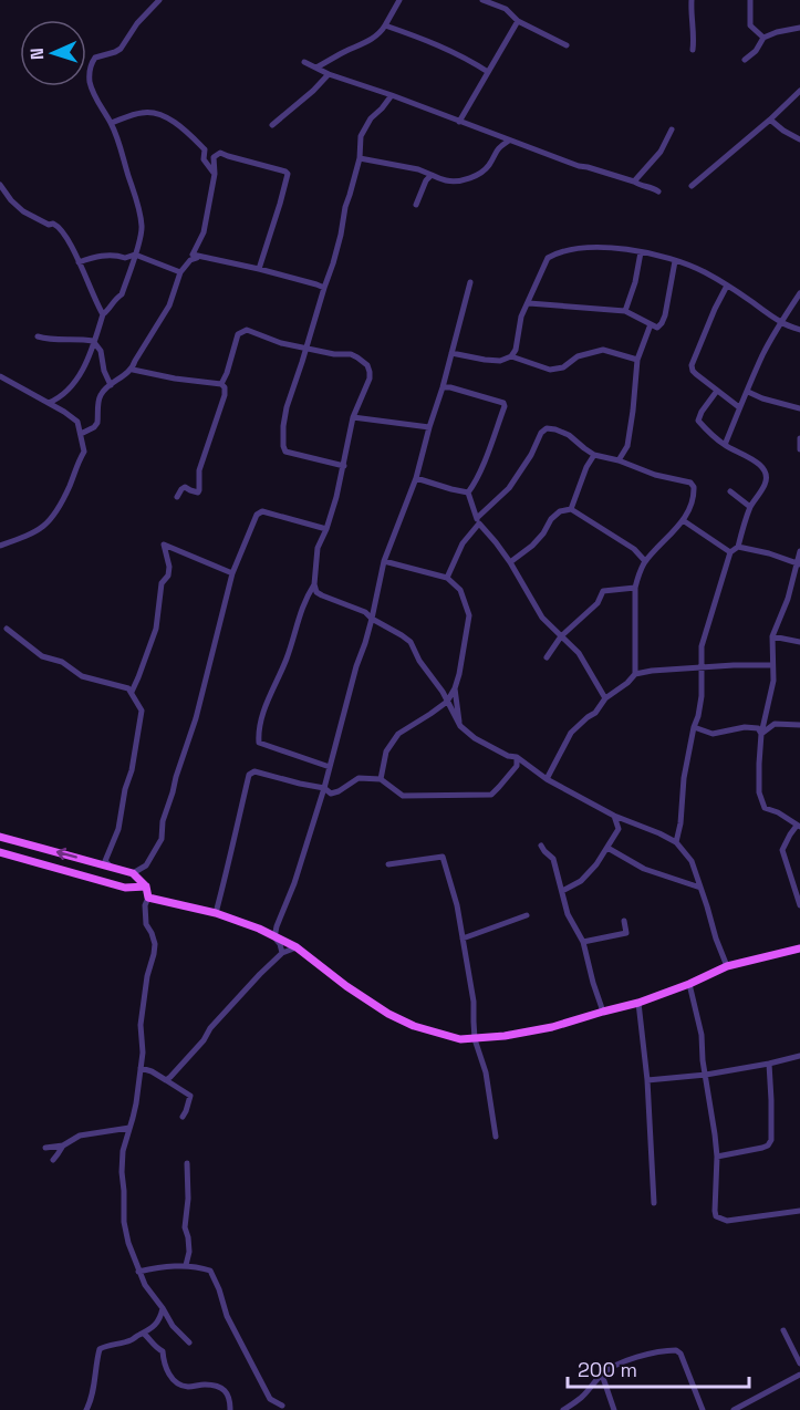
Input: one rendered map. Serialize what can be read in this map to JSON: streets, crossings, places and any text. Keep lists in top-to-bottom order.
{
  "scale_bar": "200 m",
  "north": "left"
}
